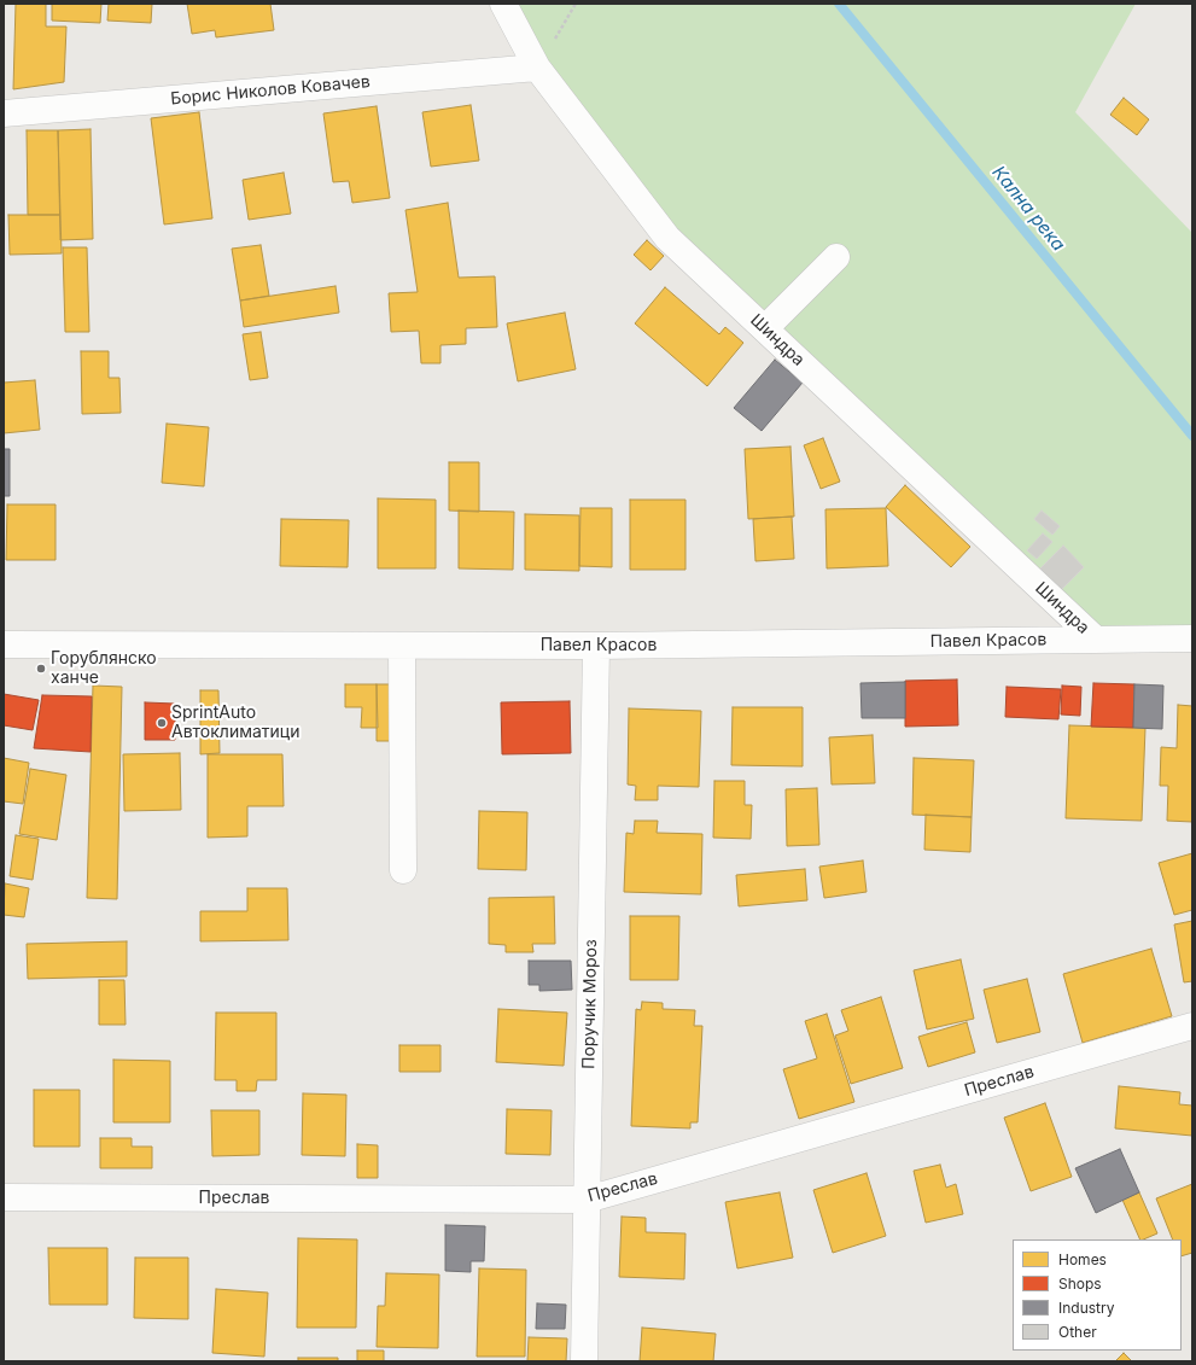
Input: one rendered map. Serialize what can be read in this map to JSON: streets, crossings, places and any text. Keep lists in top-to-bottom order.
{
  "streets": {
    "street": [
      "Борис Николов Ковачев",
      "Шиндра",
      "Павел Красов",
      "Поручик Мороз",
      "Преслав"
    ]
  },
  "crossings": [
    ["Борис Николов Ковачев", "Шиндра"],
    ["Шиндра", "Павел Красов"],
    ["Павел Красов", "Поручик Мороз"],
    ["Поручик Мороз", "Преслав"]
  ],
  "water": ["Кална река"],
  "places": ["Горублянско ханче", "SprintAuto Автоклиматици"],
  "legend": [
    "Homes",
    "Shops",
    "Industry",
    "Other"
  ]
}
